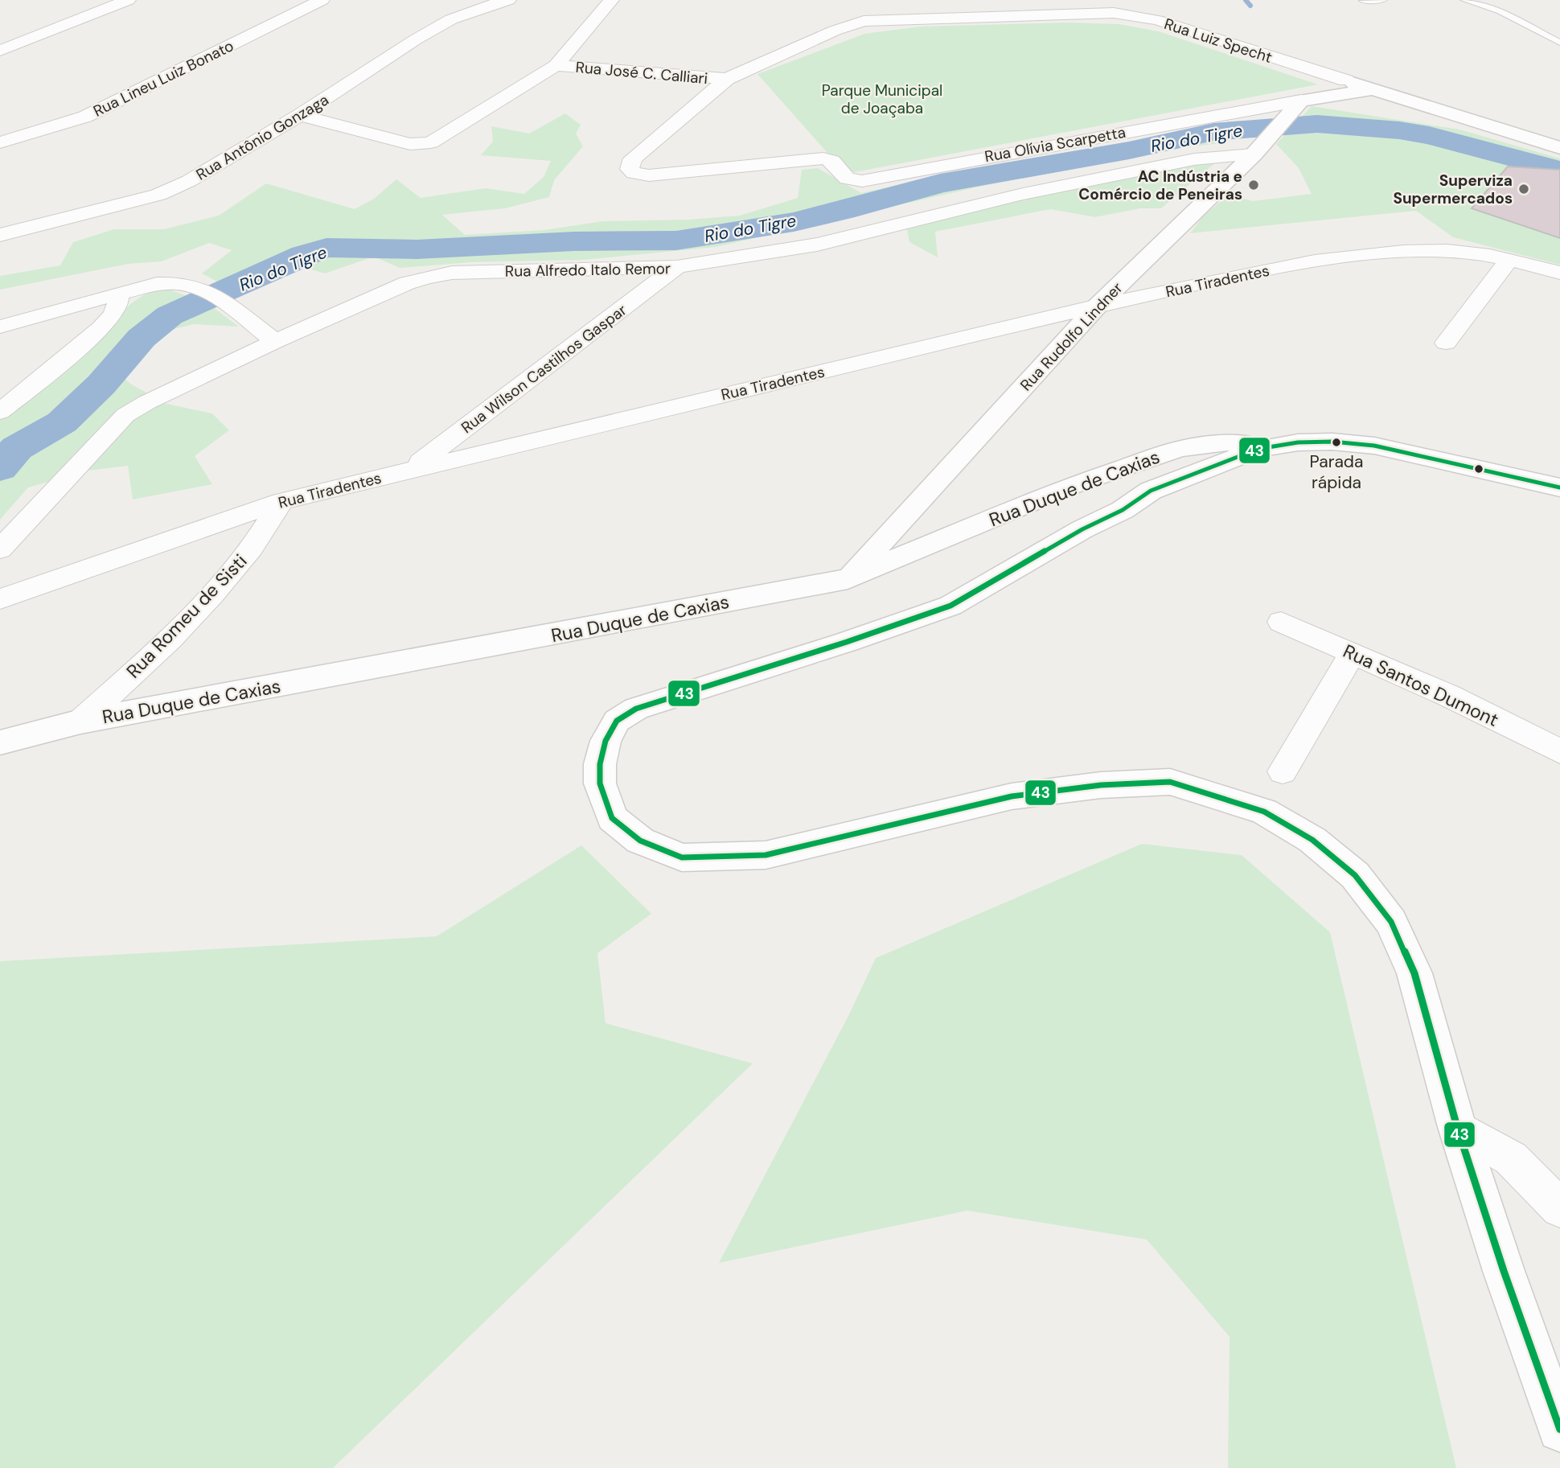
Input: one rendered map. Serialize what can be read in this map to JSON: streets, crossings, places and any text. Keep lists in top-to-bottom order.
{
  "streets": {
    "street": [
      "Rua Luiz Specht",
      "Rua José C. Calliari",
      "Rua Lineu Luiz Bonato",
      "Rua Antônio Gonzaga",
      "Rua Olívia Scarpetta",
      "Rua Alfredo Italo Remor",
      "Rua Tiradentes",
      "Rua Rudolfo Lindner",
      "Rua Wilson Castilhos Gaspar",
      "Rua Duque de Caxias",
      "Rua Romeu de Sisti",
      "Rua Santos Dumont"
    ]
  },
  "crossings": [
    ["Rua Luiz Specht", "Rua José C. Calliari"],
    ["Rua Luiz Specht", "Rua Olívia Scarpetta"],
    ["Rua José C. Calliari", "Rua Olívia Scarpetta"],
    ["Rua Olívia Scarpetta", "Rua Rudolfo Lindner"],
    ["Rua Alfredo Italo Remor", "Rua Rudolfo Lindner"],
    ["Rua Alfredo Italo Remor", "Rua Wilson Castilhos Gaspar"],
    ["Rua Tiradentes", "Rua Rudolfo Lindner"],
    ["Rua Tiradentes", "Rua Wilson Castilhos Gaspar"],
    ["Rua Tiradentes", "Rua Romeu de Sisti"],
    ["Rua Rudolfo Lindner", "Rua Duque de Caxias"],
    ["Rua Duque de Caxias", "Rua Romeu de Sisti"]
  ],
  "water": ["Rio do Tigre"],
  "parks": ["Parque Municipal de Joaçaba"],
  "places": ["AC Indústria e Comércio de Peneiras", "Superviza Supermercados", "Parada rápida"],
  "lines": ["transit line 43"]
}
